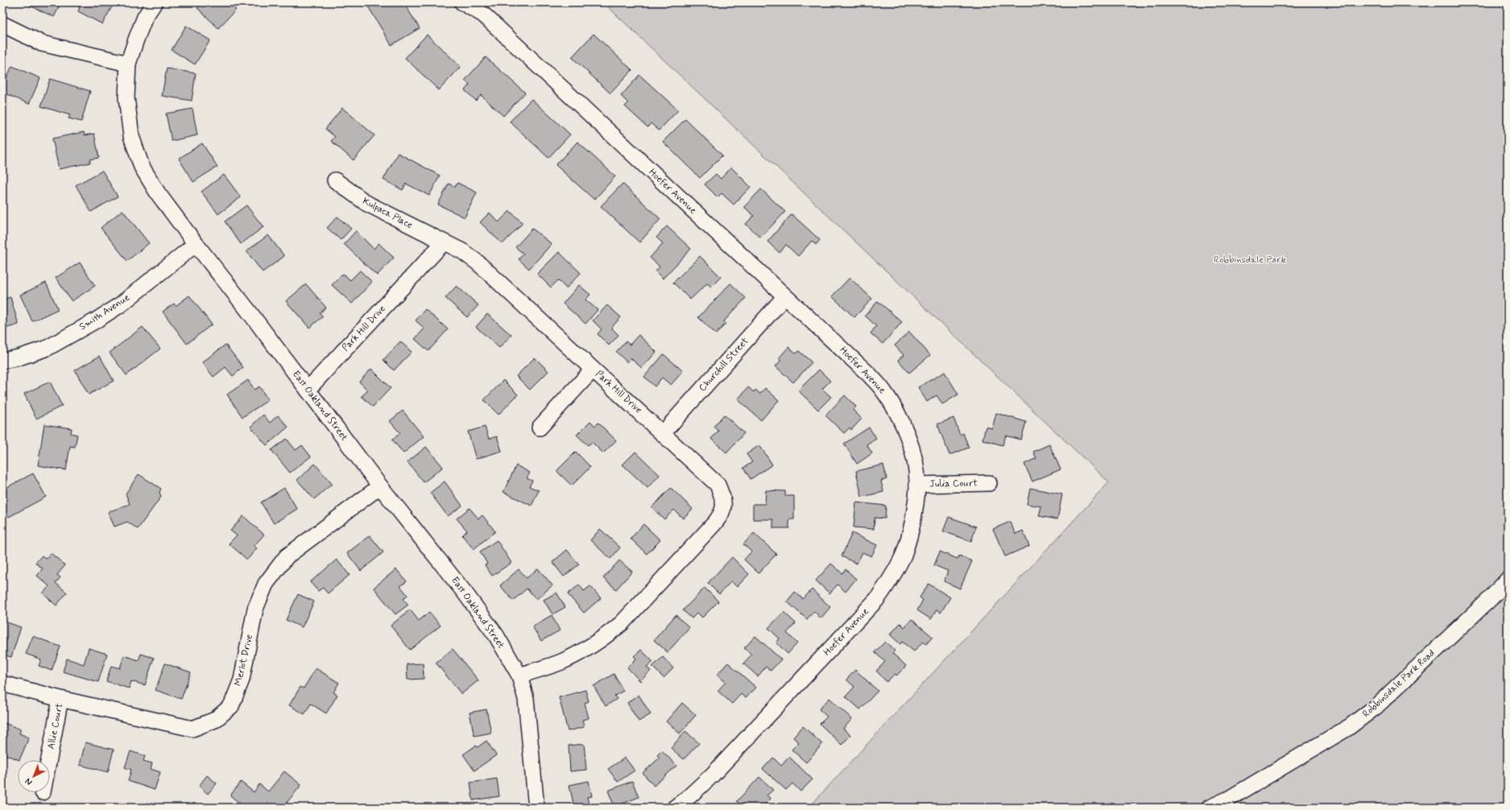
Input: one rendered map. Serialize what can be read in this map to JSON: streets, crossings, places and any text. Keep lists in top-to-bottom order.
{
  "streets": {
    "street": [
      "Hoefer Avenue",
      "Kulpaca Place",
      "Smith Avenue",
      "Park Hill Drive",
      "Churchill Street",
      "East Oakland Street",
      "Julia Court",
      "Merlot Drive",
      "Robbinsdale Park Road",
      "Allie Court"
    ]
  },
  "crossings": [
    ["Hoefer Avenue", "Churchill Street"],
    ["Hoefer Avenue", "Julia Court"],
    ["Kulpaca Place", "Park Hill Drive"],
    ["Smith Avenue", "East Oakland Street"],
    ["Park Hill Drive", "Churchill Street"],
    ["Park Hill Drive", "East Oakland Street"],
    ["East Oakland Street", "Merlot Drive"],
    ["Merlot Drive", "Allie Court"]
  ],
  "parks": ["Robbinsdale Park"],
  "north": "bottom left"
}
